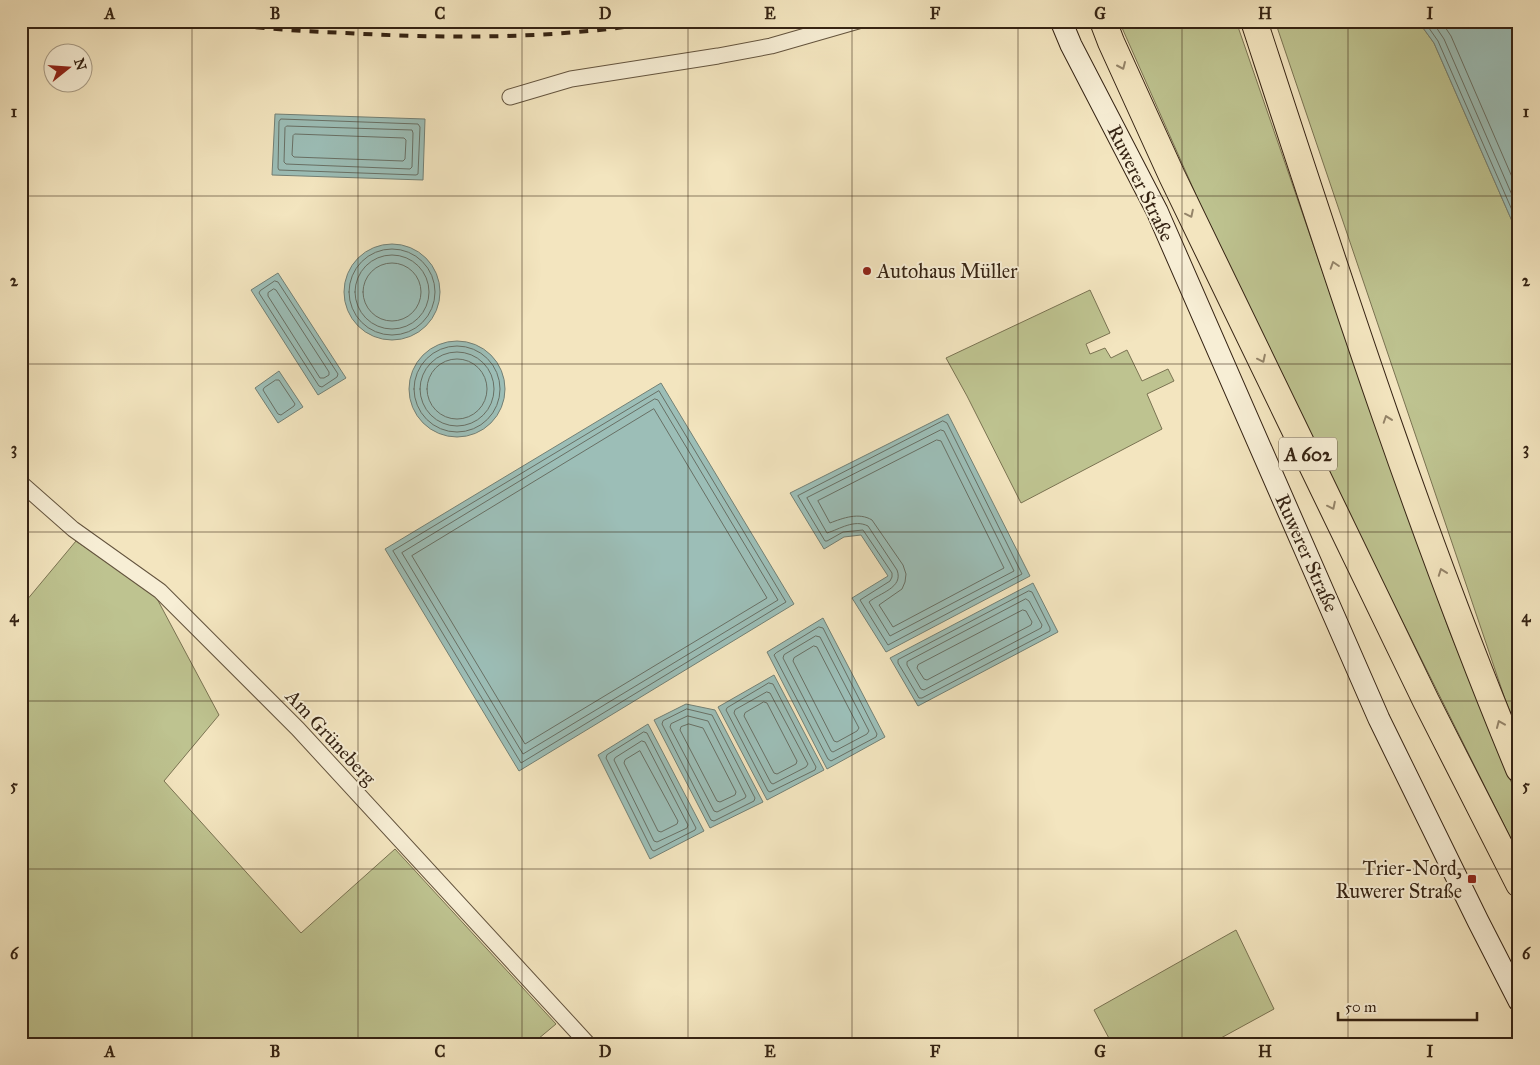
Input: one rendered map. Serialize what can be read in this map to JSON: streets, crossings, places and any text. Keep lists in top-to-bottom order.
{
  "streets": {
    "highway": ["A 602"],
    "main road": ["Ruwerer Straße"],
    "street": ["Am Grüneberg"]
  },
  "places": {
    "other": ["Autohaus Müller"],
    "transit": ["Trier-Nord, Ruwerer Straße"]
  },
  "scale_bar": "50 m",
  "north": "right",
  "grid": {
    "columns": [
      "A",
      "B",
      "C",
      "D",
      "E",
      "F",
      "G",
      "H",
      "I"
    ],
    "rows": [
      "1",
      "2",
      "3",
      "4",
      "5",
      "6"
    ]
  }
}
